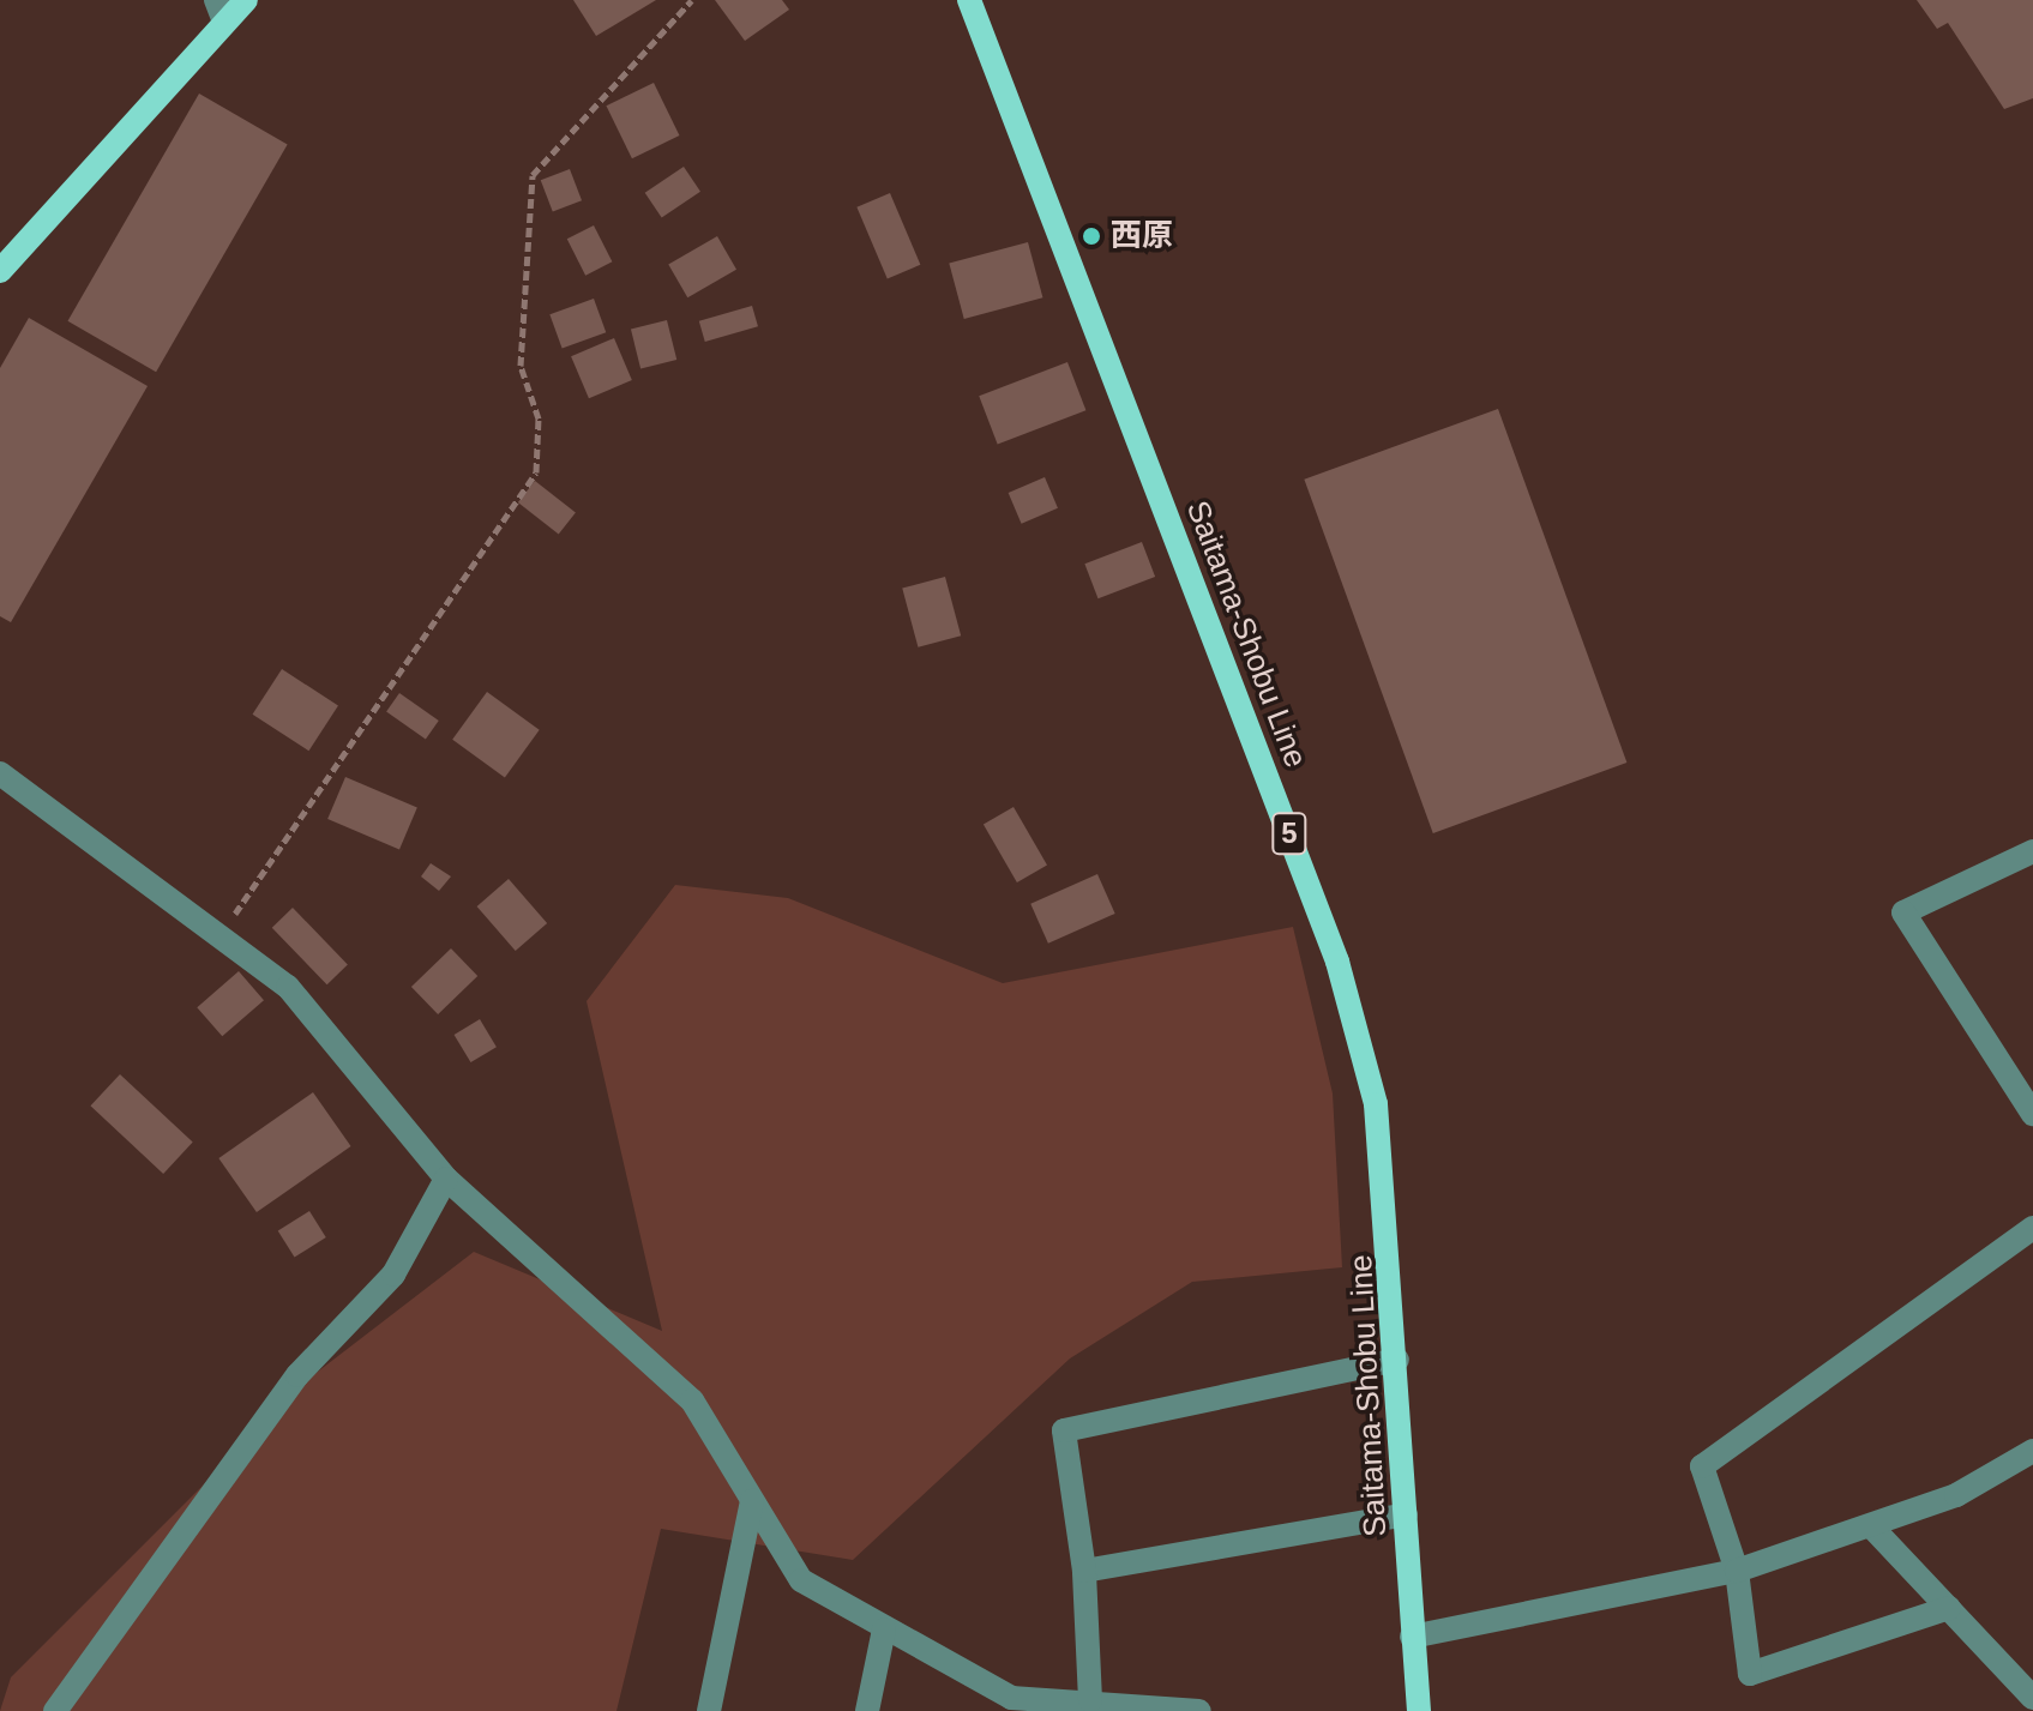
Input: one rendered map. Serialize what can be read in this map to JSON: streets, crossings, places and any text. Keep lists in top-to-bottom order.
{
  "streets": {
    "main road": ["Saitama-Shobu Line", "5"]
  },
  "places": ["西原"]
}
